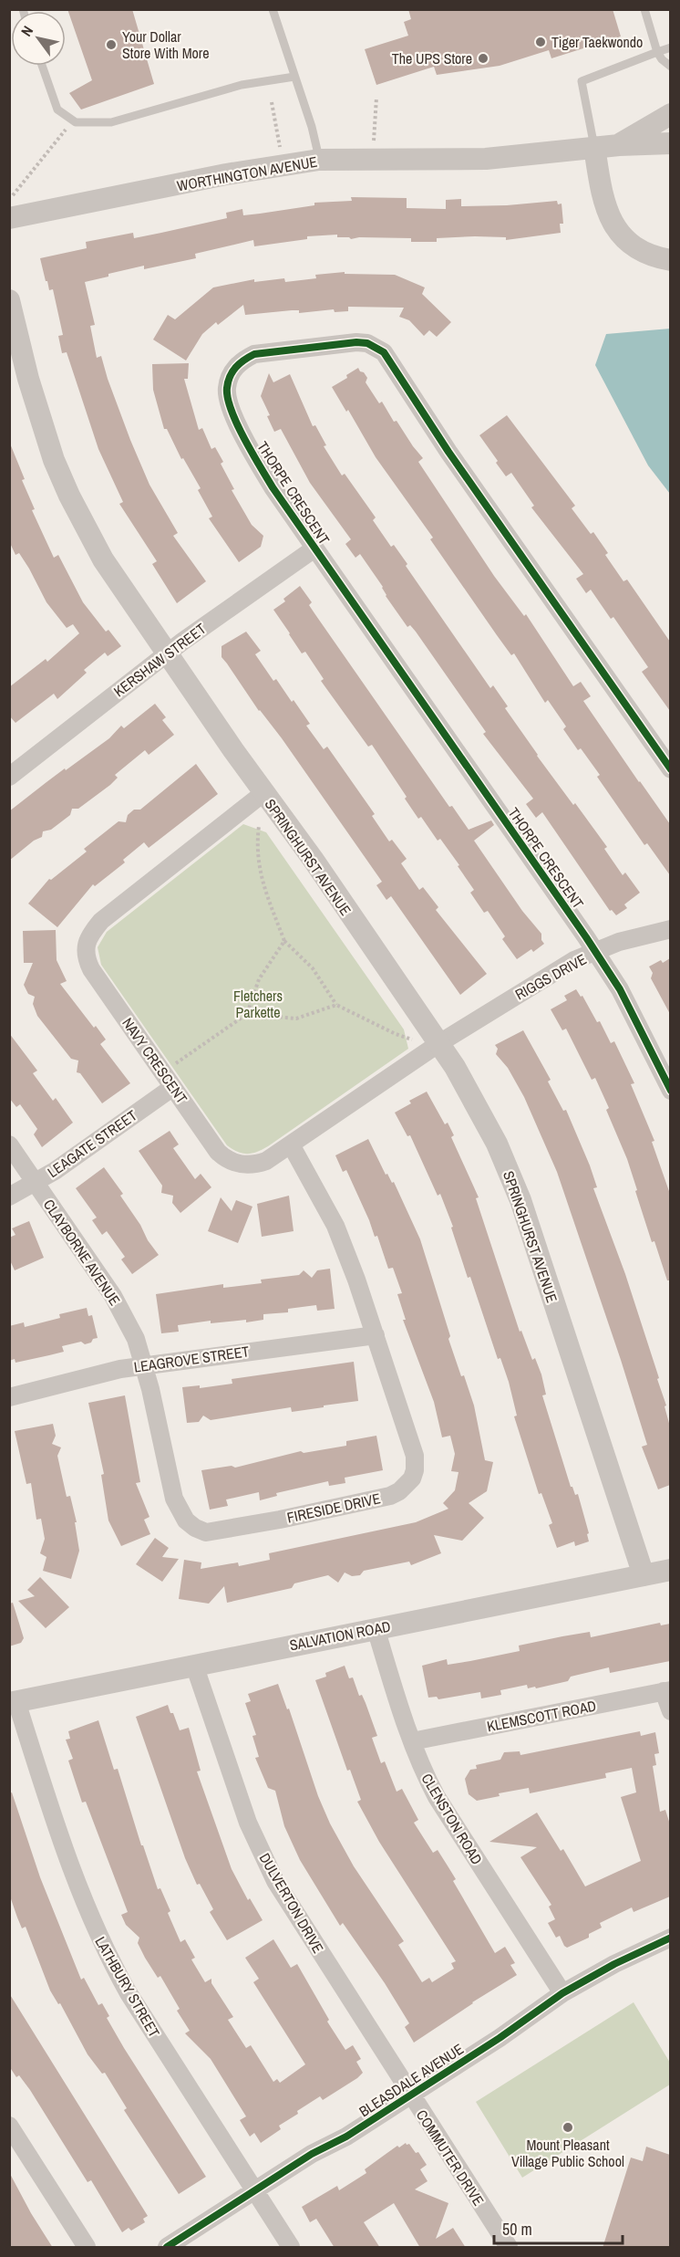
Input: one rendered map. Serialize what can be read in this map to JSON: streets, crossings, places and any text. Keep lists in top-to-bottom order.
{
  "streets": {
    "street": [
      "WORTHINGTON AVENUE",
      "THORPE CRESCENT",
      "KERSHAW STREET",
      "SPRINGHURST AVENUE",
      "RIGGS DRIVE",
      "NAVY CRESCENT",
      "LEAGATE STREET",
      "CLAYBORNE AVENUE",
      "LEAGROVE STREET",
      "FIRESIDE DRIVE",
      "SALVATION ROAD",
      "KLEMSCOTT ROAD",
      "CLENSTON ROAD",
      "DULVERTON DRIVE",
      "LATHBURY STREET",
      "BLEASDALE AVENUE",
      "COMMUTER DRIVE"
    ]
  },
  "crossings": [
    ["THORPE CRESCENT", "KERSHAW STREET"],
    ["THORPE CRESCENT", "RIGGS DRIVE"],
    ["SPRINGHURST AVENUE", "RIGGS DRIVE"],
    ["SPRINGHURST AVENUE", "NAVY CRESCENT"],
    ["SPRINGHURST AVENUE", "SALVATION ROAD"],
    ["RIGGS DRIVE", "NAVY CRESCENT"],
    ["NAVY CRESCENT", "LEAGATE STREET"],
    ["NAVY CRESCENT", "FIRESIDE DRIVE"],
    ["LEAGATE STREET", "CLAYBORNE AVENUE"],
    ["CLAYBORNE AVENUE", "LEAGROVE STREET"],
    ["CLAYBORNE AVENUE", "FIRESIDE DRIVE"],
    ["LEAGROVE STREET", "FIRESIDE DRIVE"],
    ["SALVATION ROAD", "CLENSTON ROAD"],
    ["SALVATION ROAD", "DULVERTON DRIVE"],
    ["SALVATION ROAD", "LATHBURY STREET"],
    ["KLEMSCOTT ROAD", "CLENSTON ROAD"],
    ["CLENSTON ROAD", "BLEASDALE AVENUE"],
    ["DULVERTON DRIVE", "BLEASDALE AVENUE"],
    ["DULVERTON DRIVE", "COMMUTER DRIVE"],
    ["LATHBURY STREET", "BLEASDALE AVENUE"],
    ["BLEASDALE AVENUE", "COMMUTER DRIVE"]
  ],
  "parks": ["Fletchers Parkette"],
  "places": [
    "Tiger Taekwondo",
    "Your Dollar Store With More",
    "The UPS Store",
    "Mount Pleasant Village Public School"
  ],
  "scale_bar": "50 m",
  "north": "top left"
}
